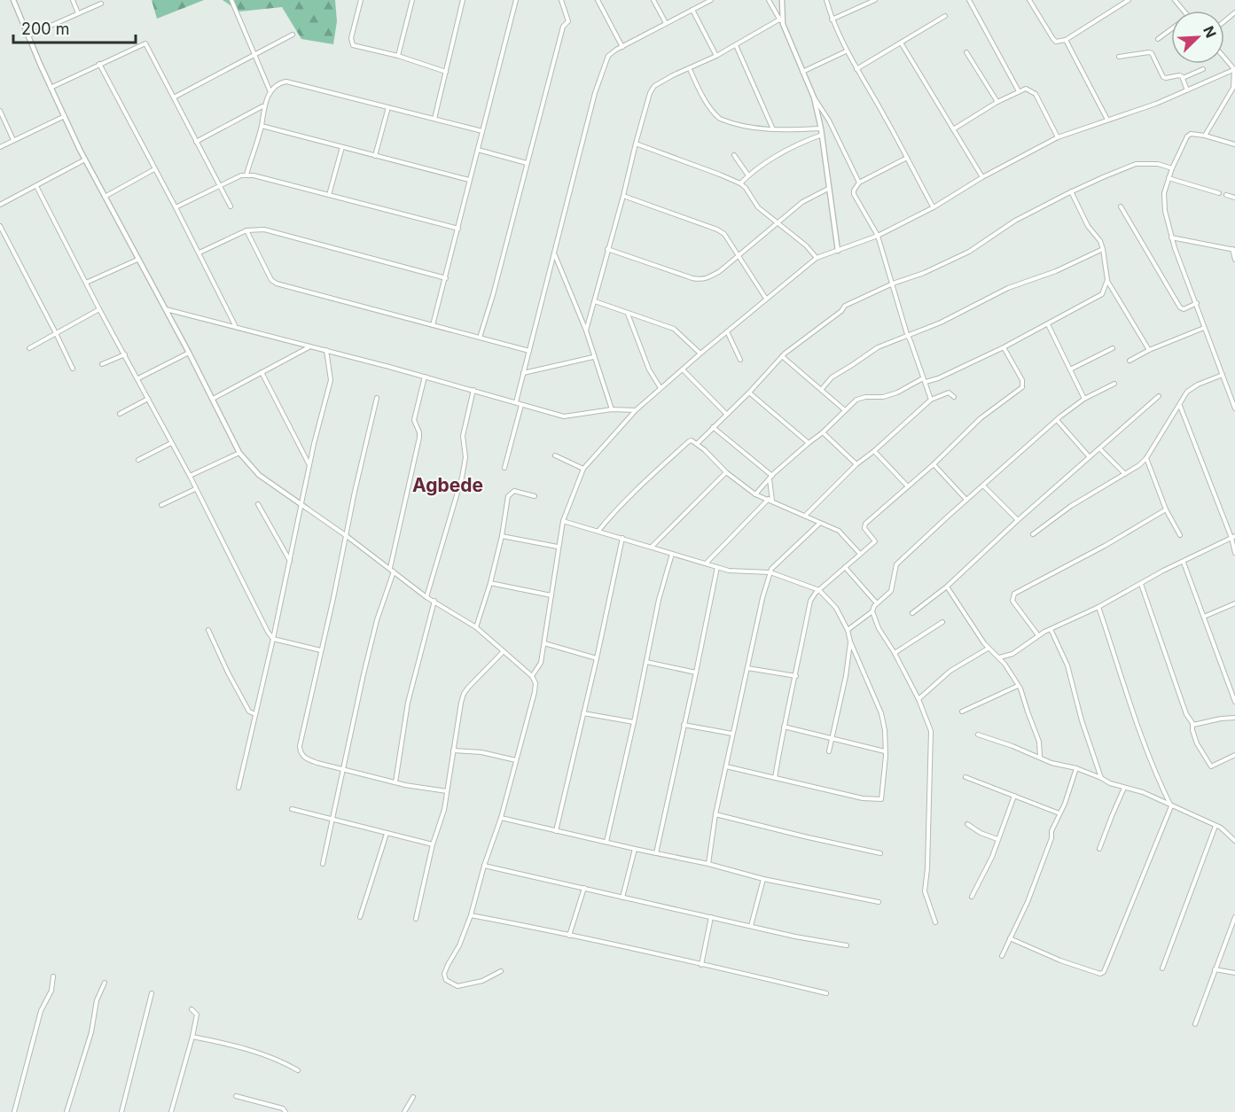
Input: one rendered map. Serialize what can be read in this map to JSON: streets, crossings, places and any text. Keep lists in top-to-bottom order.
{
  "districts": ["Agbede"],
  "scale_bar": "200 m",
  "north": "top right"
}
